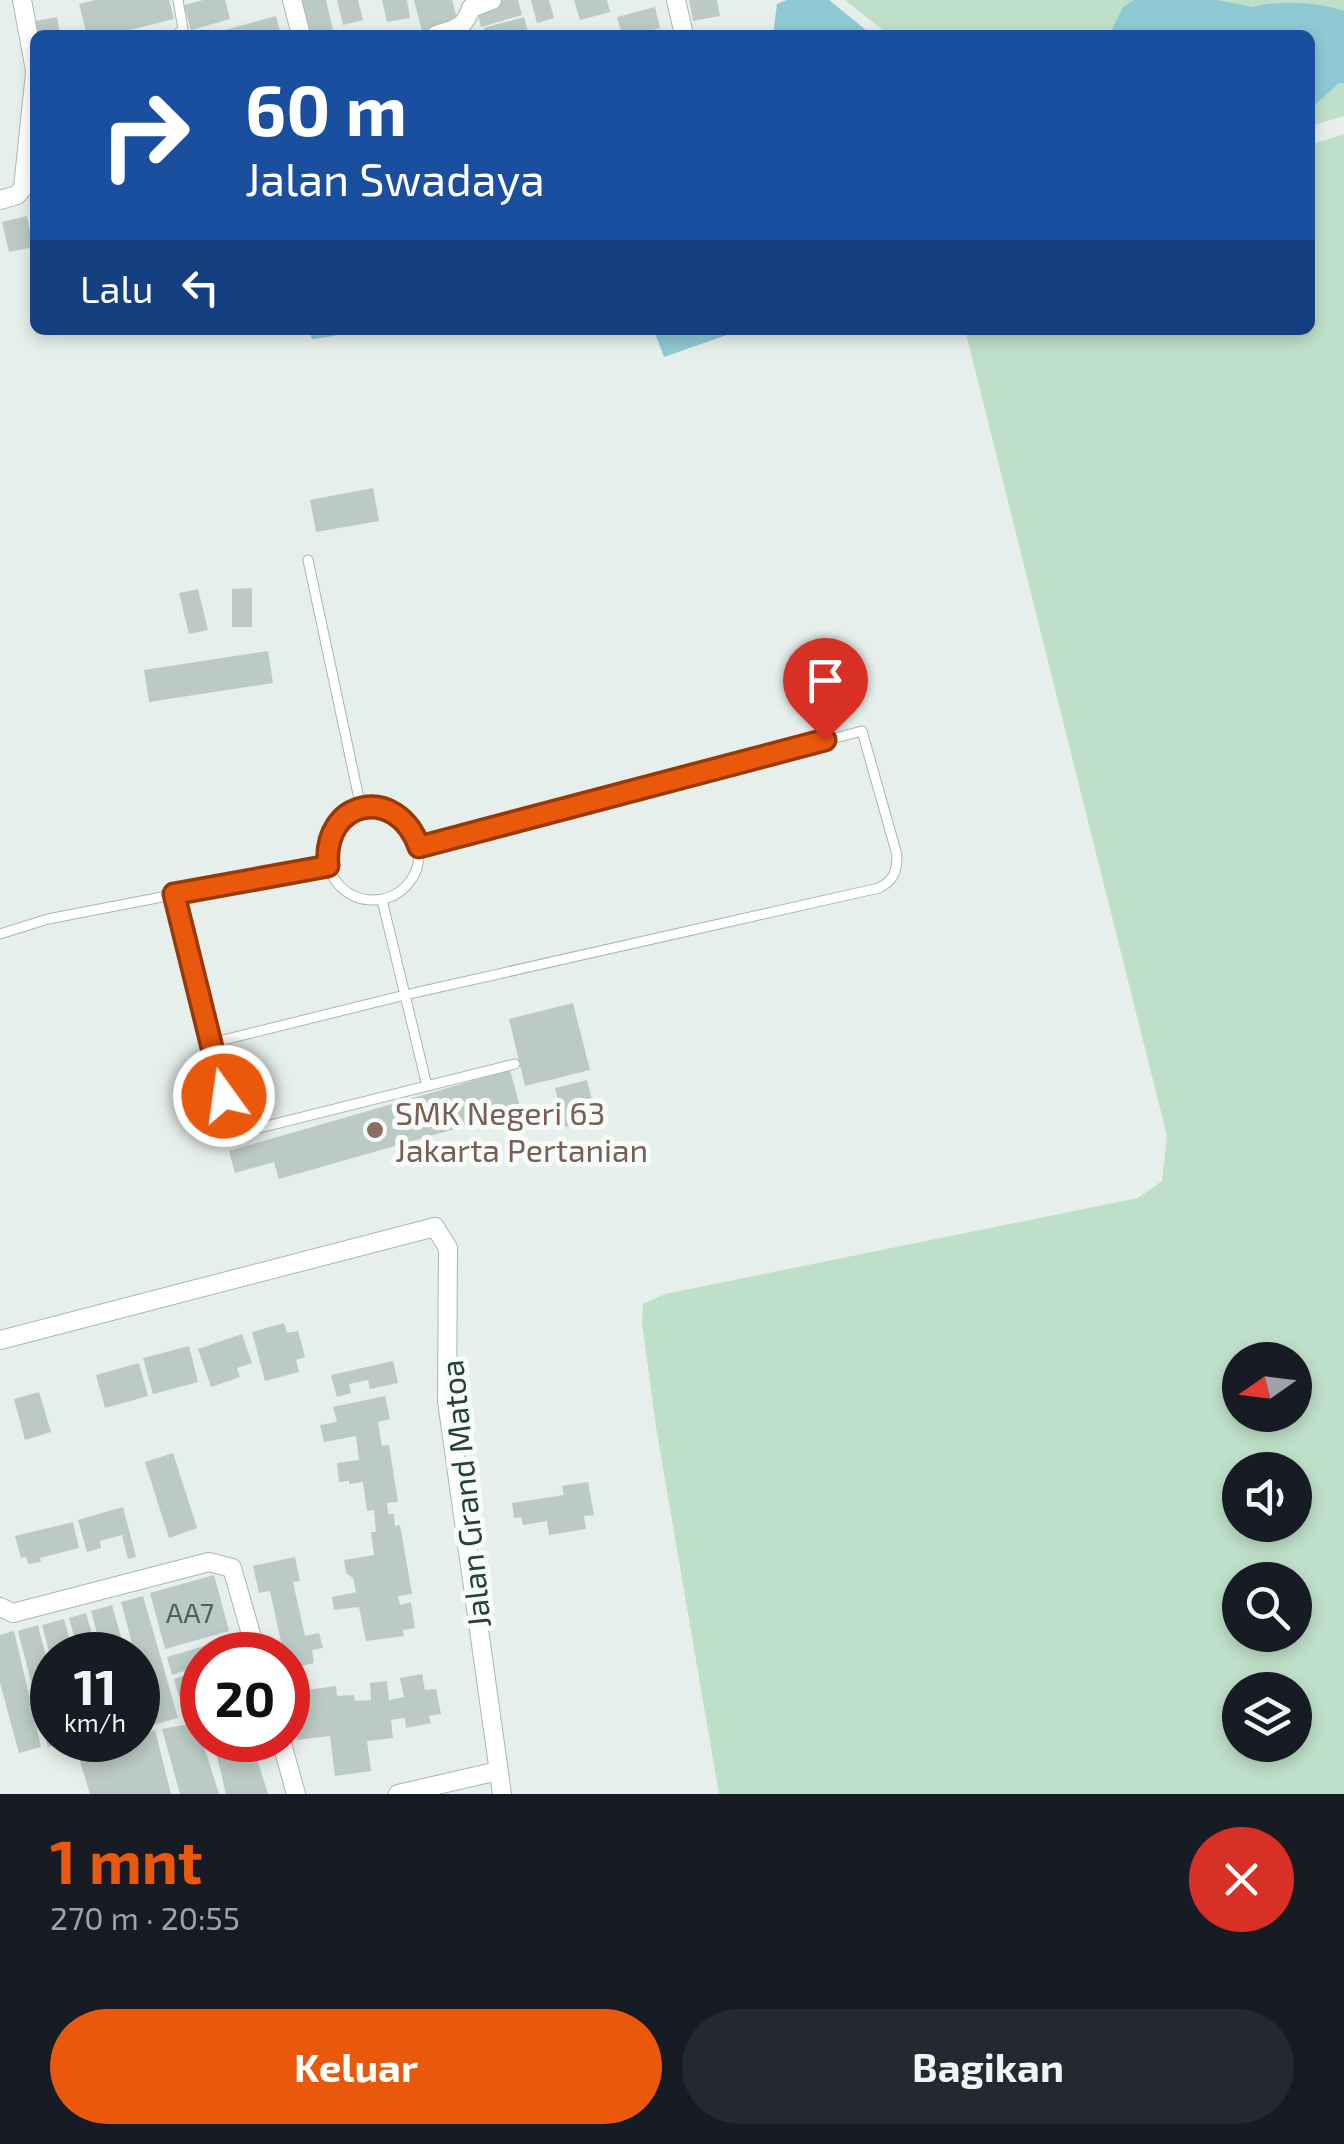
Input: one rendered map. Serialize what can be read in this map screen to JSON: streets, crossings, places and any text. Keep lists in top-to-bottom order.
{
  "streets": {
    "street": ["Jalan Grand Matoa"]
  },
  "places": ["SMK Negeri 63 Jakarta Pertanian"],
  "house_numbers": ["AA7"],
  "north": "left",
  "page": {
    "turn": ["60 m", "Jalan Swadaya"],
    "then": "Lalu",
    "speed": "11 km/h",
    "limit": "20",
    "heading": ["1 mnt", "270 m · 20:55"],
    "buttons": ["Keluar", "Bagikan"]
  }
}
